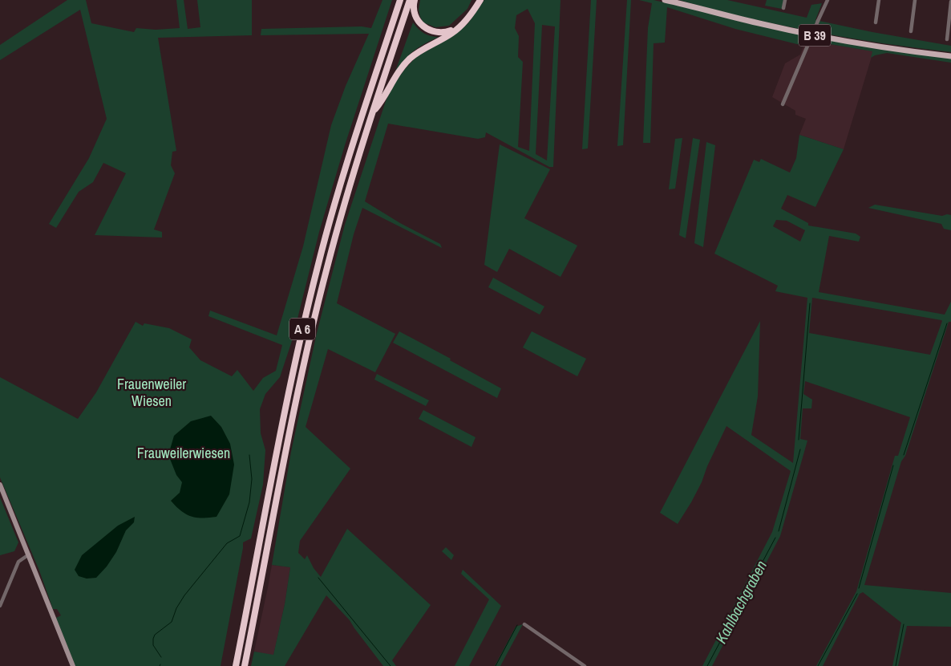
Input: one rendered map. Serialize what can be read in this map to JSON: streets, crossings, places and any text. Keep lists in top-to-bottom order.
{
  "streets": {
    "highway": ["A 6"],
    "main road": ["B 39"]
  },
  "water": ["Kahlbachgraben"],
  "parks": ["Frauenweiler Wiesen", "Frauweilerwiesen"]
}
